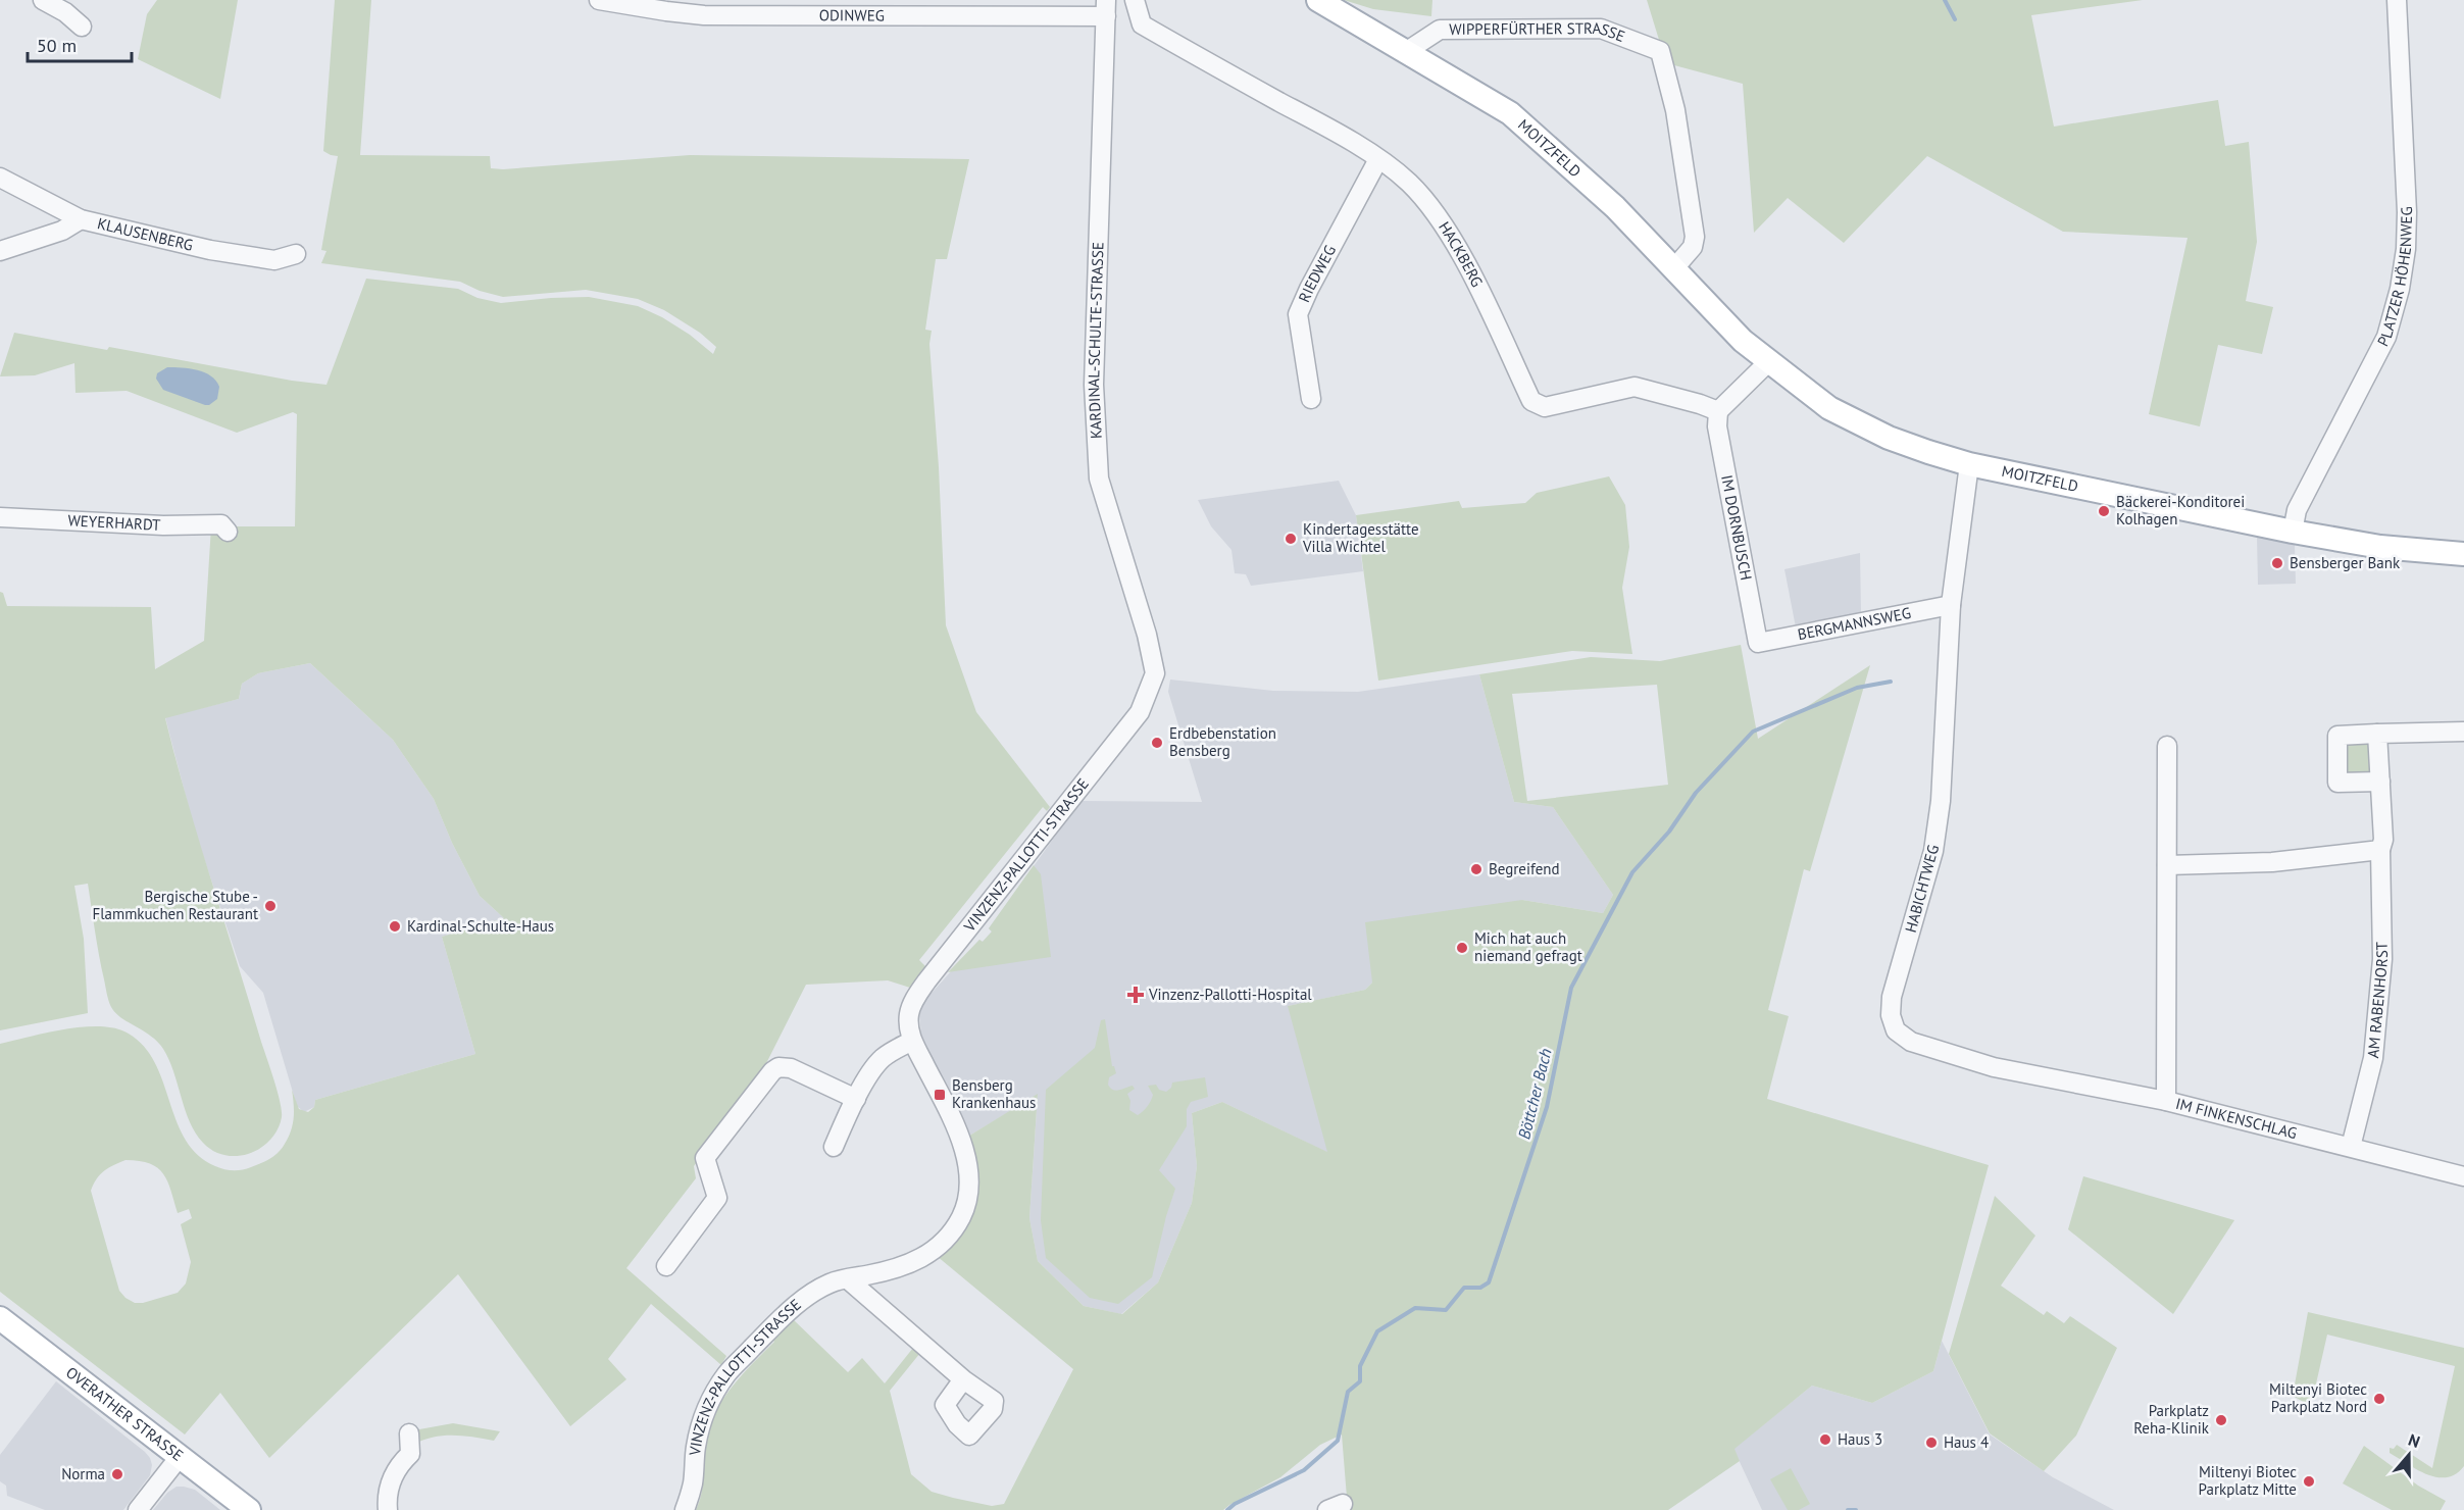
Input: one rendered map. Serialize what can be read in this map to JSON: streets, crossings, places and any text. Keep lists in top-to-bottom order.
{
  "streets": {
    "main road": ["MOITZFELD", "OVERATHER STRASSE"],
    "street": [
      "ODINWEG",
      "WIPPERFÜRTHER STRASSE",
      "KLAUSENBERG",
      "HACKBERG",
      "RIEDWEG",
      "PLATZER HÖHENWEG",
      "KARDINAL-SCHULTE-STRASSE",
      "WEYERHARDT",
      "IM DORNBUSCH",
      "BERGMANNSWEG",
      "VINZENZ-PALLOTTI-STRASSE",
      "HABICHTWEG",
      "AM RABENHORST",
      "IM FINKENSCHLAG"
    ]
  },
  "crossings": [
    ["ODINWEG", "KARDINAL-SCHULTE-STRASSE"],
    ["WIPPERFÜRTHER STRASSE", "MOITZFELD"],
    ["MOITZFELD", "PLATZER HÖHENWEG"],
    ["MOITZFELD", "HABICHTWEG"],
    ["HACKBERG", "RIEDWEG"],
    ["HACKBERG", "IM DORNBUSCH"],
    ["KARDINAL-SCHULTE-STRASSE", "VINZENZ-PALLOTTI-STRASSE"],
    ["IM DORNBUSCH", "BERGMANNSWEG"],
    ["BERGMANNSWEG", "HABICHTWEG"],
    ["HABICHTWEG", "IM FINKENSCHLAG"],
    ["AM RABENHORST", "IM FINKENSCHLAG"]
  ],
  "water": ["Böttcher Bach"],
  "places": {
    "other": [
      "Bäckerei-Konditorei Kolhagen",
      "Kindertagesstätte Villa Wichtel",
      "Bensberger Bank",
      "Erdbebenstation Bensberg",
      "Begreifend",
      "Bergische Stube - Flammkuchen Restaurant",
      "Kardinal-Schulte-Haus",
      "Mich hat auch niemand gefragt",
      "Miltenyi Biotec Parkplatz Nord",
      "Parkplatz Reha-Klinik",
      "Haus 3",
      "Haus 4",
      "Norma",
      "Miltenyi Biotec Parkplatz Mitte"
    ],
    "health": ["Vinzenz-Pallotti-Hospital"],
    "transit": ["Bensberg Krankenhaus"]
  },
  "scale_bar": "50 m",
  "north": "top"
}
